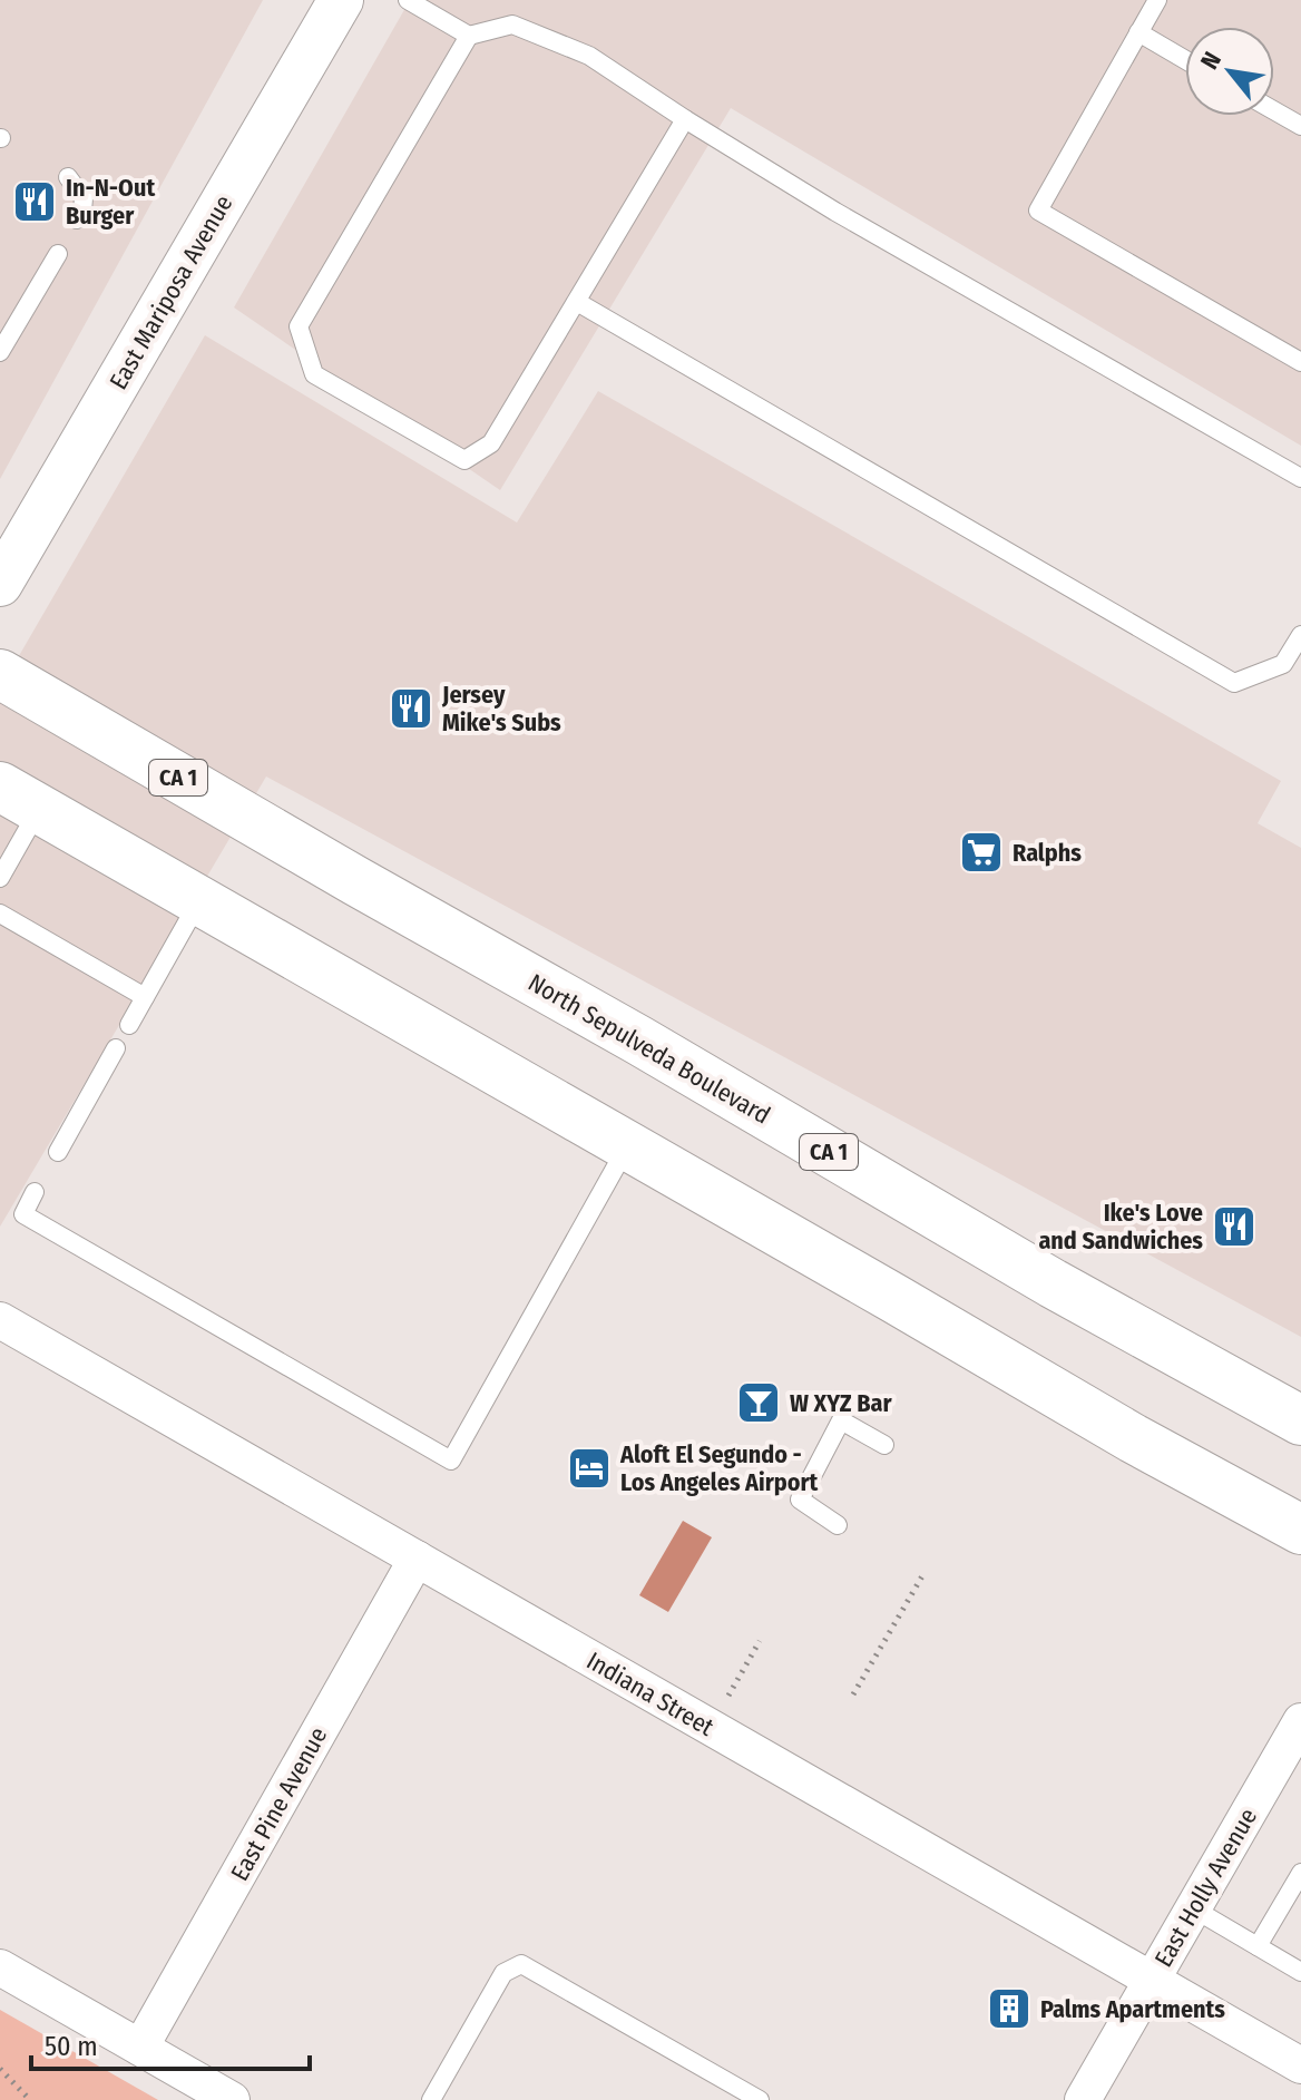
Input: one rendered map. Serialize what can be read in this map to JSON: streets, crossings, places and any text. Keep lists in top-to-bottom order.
{
  "streets": {
    "highway": ["CA 1", "North Sepulveda Boulevard"],
    "street": [
      "East Mariposa Avenue",
      "Indiana Street",
      "East Pine Avenue",
      "East Holly Avenue"
    ]
  },
  "crossings": [
    ["Indiana Street", "East Pine Avenue"],
    ["Indiana Street", "East Holly Avenue"]
  ],
  "places": {
    "restaurant": ["In-N-Out Burger", "Jersey Mike's Subs", "Ike's Love and Sandwiches"],
    "supermarket": ["Ralphs"],
    "bar": ["W XYZ Bar"],
    "hotel": ["Aloft El Segundo - Los Angeles Airport"],
    "building": ["Palms Apartments"]
  },
  "scale_bar": "50 m",
  "north": "top left"
}
